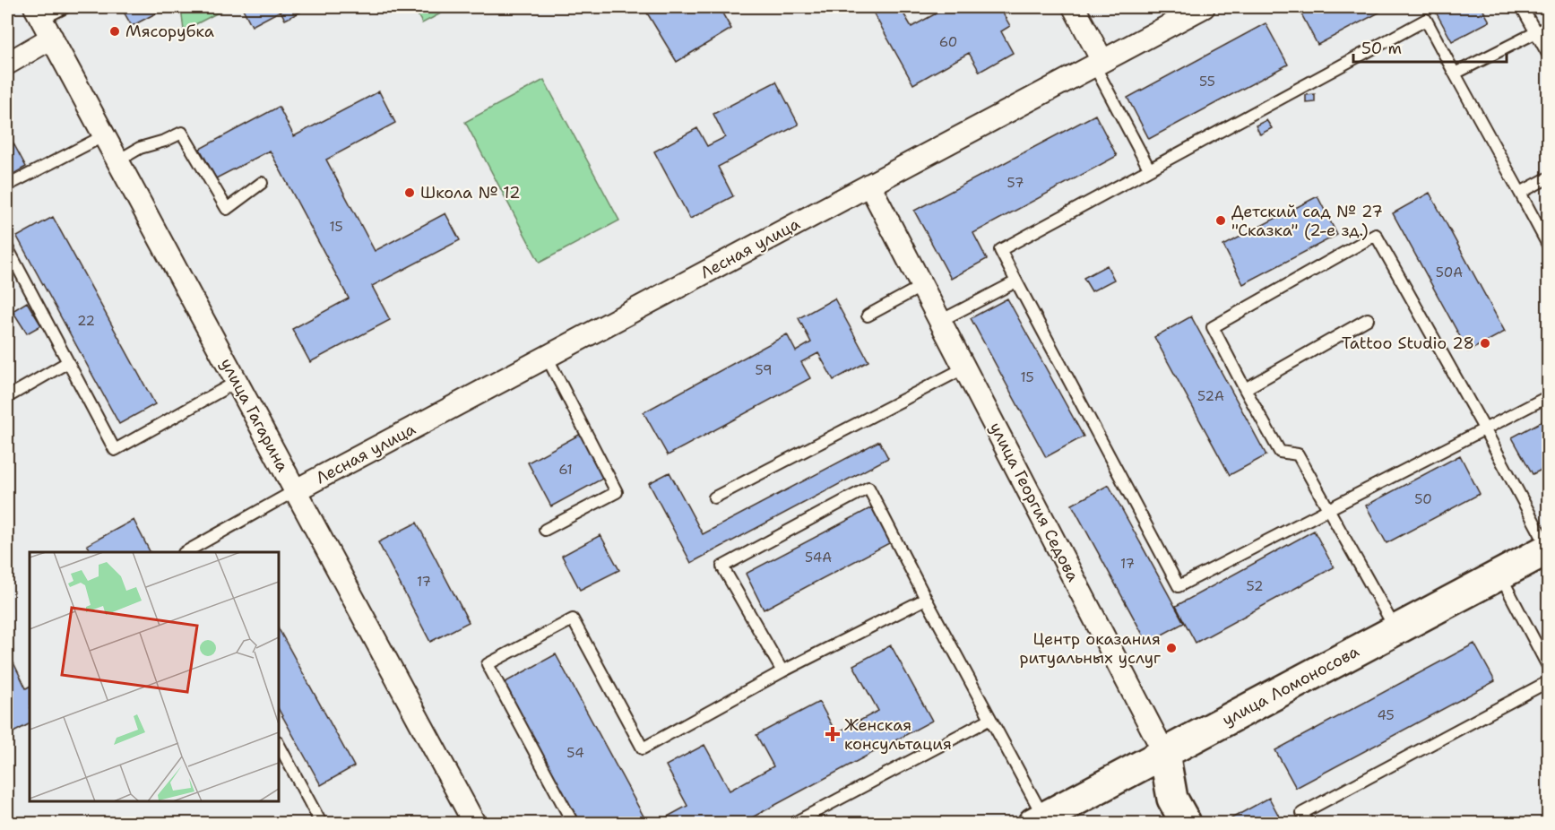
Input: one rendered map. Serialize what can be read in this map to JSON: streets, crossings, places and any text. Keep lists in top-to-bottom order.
{
  "streets": {
    "main road": ["улица Георгия Седова", "улица Ломоносова"],
    "street": ["Лесная улица", "улица Гагарина"]
  },
  "crossings": [
    ["Лесная улица", "улица Гагарина"],
    ["Лесная улица", "улица Георгия Седова"],
    ["улица Георгия Седова", "улица Ломоносова"]
  ],
  "places": {
    "other": [
      "Мясорубка",
      "Школа № 12",
      "Детский сад № 27 \"Сказка\" (2-е зд.)",
      "Tattoo Studio 28",
      "Центр оказания ритуальных услуг"
    ],
    "health": ["Женская консультация"]
  },
  "house_numbers": [
    "60",
    "55",
    "57",
    "15",
    "50А",
    "22",
    "59",
    "15",
    "52А",
    "61",
    "50",
    "54А",
    "17",
    "17",
    "52",
    "45",
    "54"
  ],
  "scale_bar": "50 m"
}
